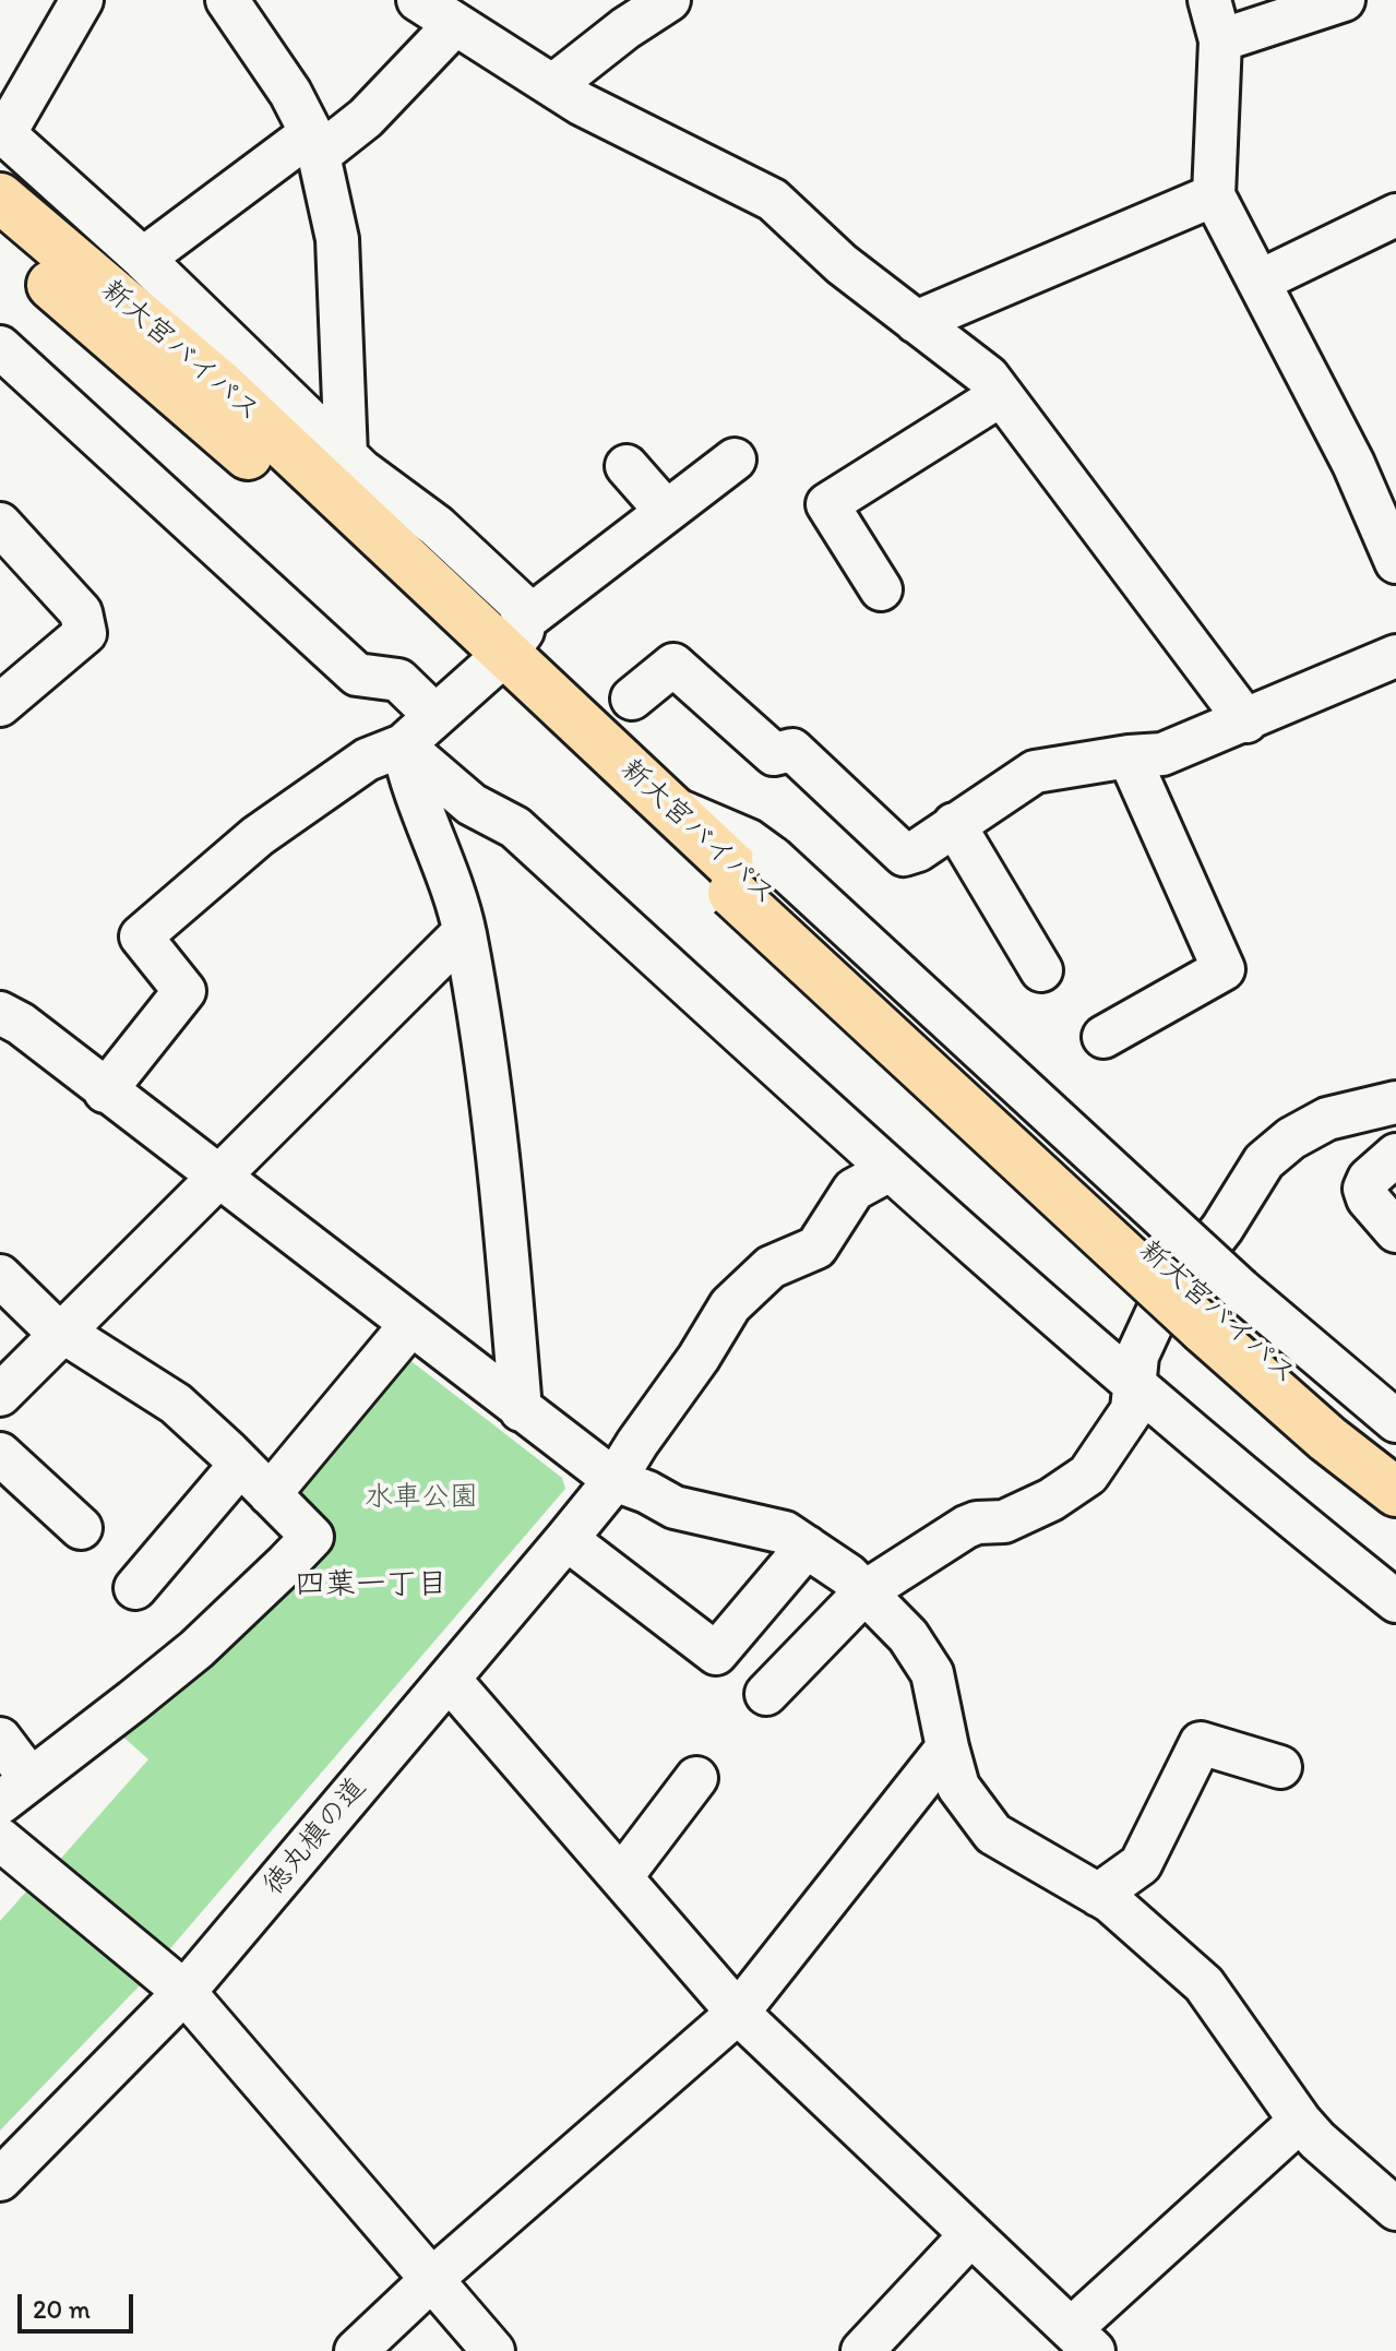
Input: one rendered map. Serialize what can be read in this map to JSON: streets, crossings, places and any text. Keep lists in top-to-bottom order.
{
  "streets": {
    "highway": ["新大宮バイパス"],
    "street": ["徳丸槙の道"]
  },
  "districts": ["四葉一丁目"],
  "parks": ["水車公園"],
  "scale_bar": "20 m"
}
